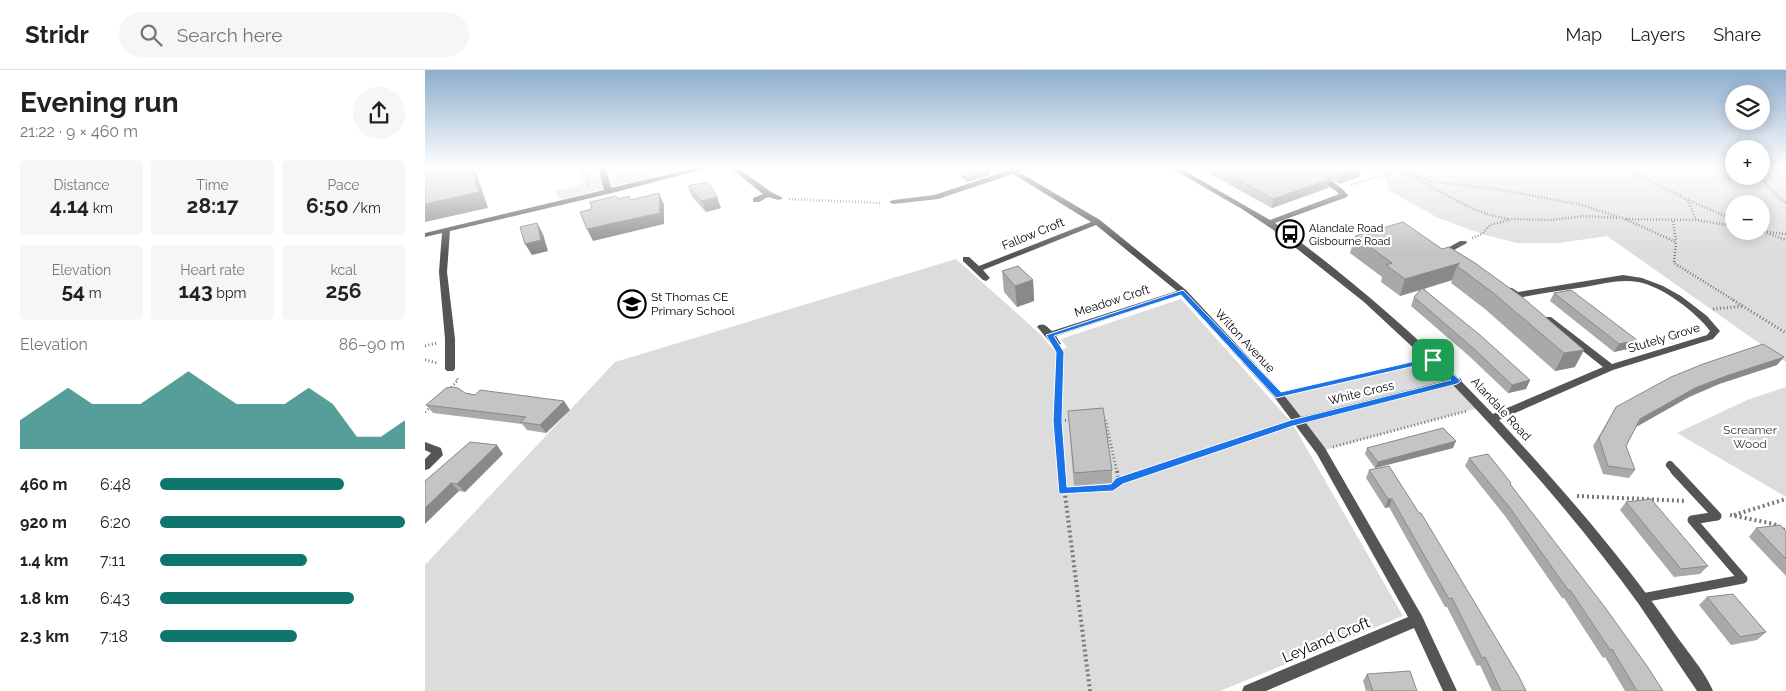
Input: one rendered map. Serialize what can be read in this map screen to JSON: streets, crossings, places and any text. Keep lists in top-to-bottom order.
{
  "streets": {
    "street": [
      "Fallow Croft",
      "Meadow Croft",
      "Stutely Grove",
      "Wilton Avenue",
      "White Cross",
      "Alandale Road",
      "Leyland Croft"
    ]
  },
  "crossings": [
    ["Fallow Croft", "Wilton Avenue"],
    ["Meadow Croft", "Wilton Avenue"],
    ["Stutely Grove", "Alandale Road"],
    ["Wilton Avenue", "White Cross"],
    ["Wilton Avenue", "Leyland Croft"],
    ["White Cross", "Alandale Road"]
  ],
  "parks": ["Screamer Wood"],
  "places": {
    "bus stop": ["Alandale Road Gisbourne Road"],
    "school or university": ["St Thomas CE Primary School"]
  },
  "page": {
    "header": "Stridr",
    "search": "Search here",
    "nav": ["Map", "Layers", "Share"],
    "heading": ["Evening run", "21:22 · 9 × 460 m"],
    "map_buttons": ["+", "−"],
    "stats": [
      ["Distance", "4.14 km"],
      ["Time", "28:17"],
      ["Pace", "6:50 /km"],
      ["Elevation", "54 m"],
      ["Heart rate", "143 bpm"],
      ["kcal", "256"]
    ],
    "chart": ["Elevation", "86–90 m"],
    "list": [
      {
        "name": "460 m",
        "note": "6:48"
      },
      {
        "name": "920 m",
        "note": "6:20"
      },
      {
        "name": "1.4 km",
        "note": "7:11"
      },
      {
        "name": "1.8 km",
        "note": "6:43"
      },
      {
        "name": "2.3 km",
        "note": "7:18"
      }
    ]
  }
}
